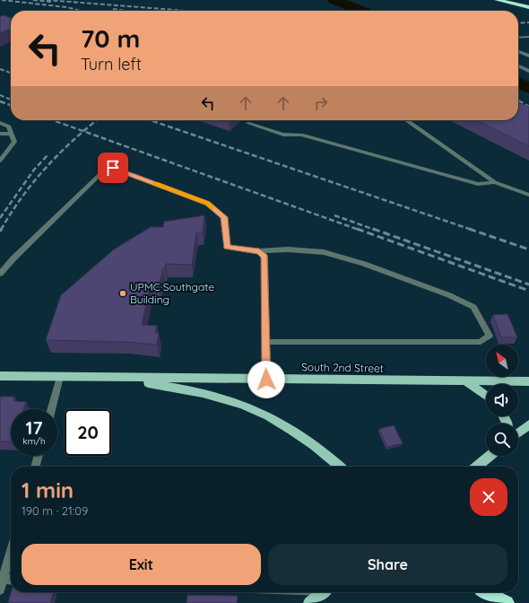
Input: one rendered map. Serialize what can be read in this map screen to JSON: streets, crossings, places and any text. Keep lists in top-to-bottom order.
{
  "streets": {
    "main road": ["South 2nd Street"]
  },
  "places": ["UPMC Southgate Building"],
  "north": "top left",
  "page": {
    "turn": ["70 m", "Turn left"],
    "speed": "17 km/h",
    "limit": "20",
    "heading": ["1 min", "190 m · 21:09"],
    "buttons": ["Exit", "Share"]
  }
}
